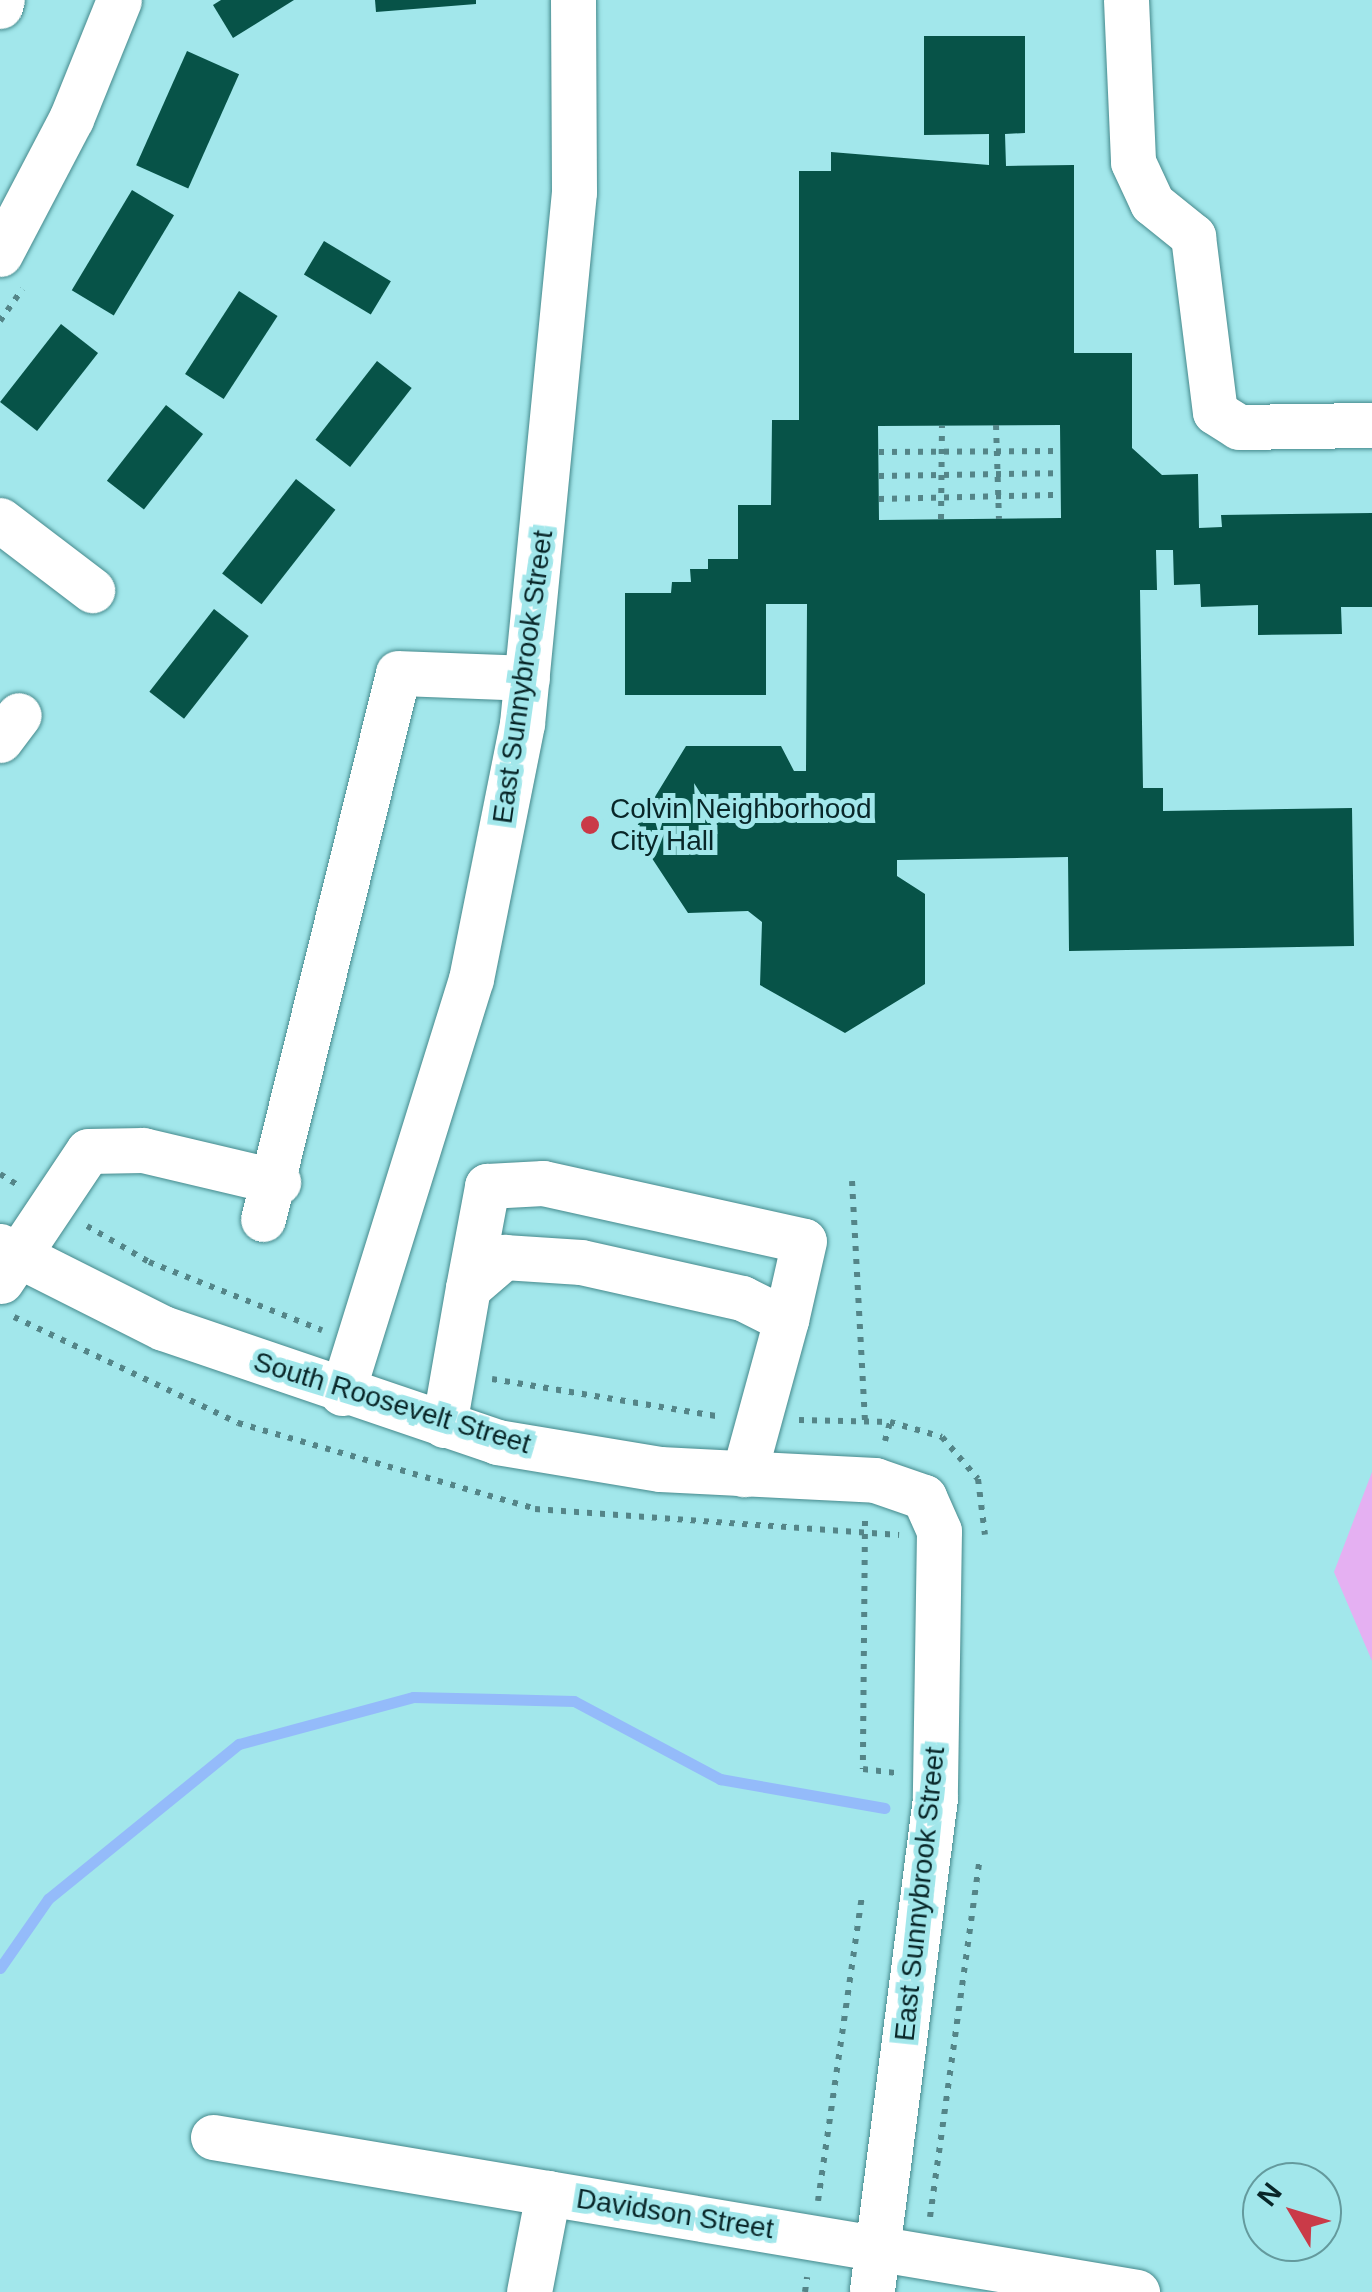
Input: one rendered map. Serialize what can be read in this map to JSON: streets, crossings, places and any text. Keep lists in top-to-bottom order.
{
  "streets": {
    "street": ["East Sunnybrook Street", "South Roosevelt Street", "Davidson Street"]
  },
  "crossings": [
    ["East Sunnybrook Street", "South Roosevelt Street"],
    ["East Sunnybrook Street", "Davidson Street"]
  ],
  "places": ["Colvin Neighborhood City Hall"],
  "north": "top left"
}
